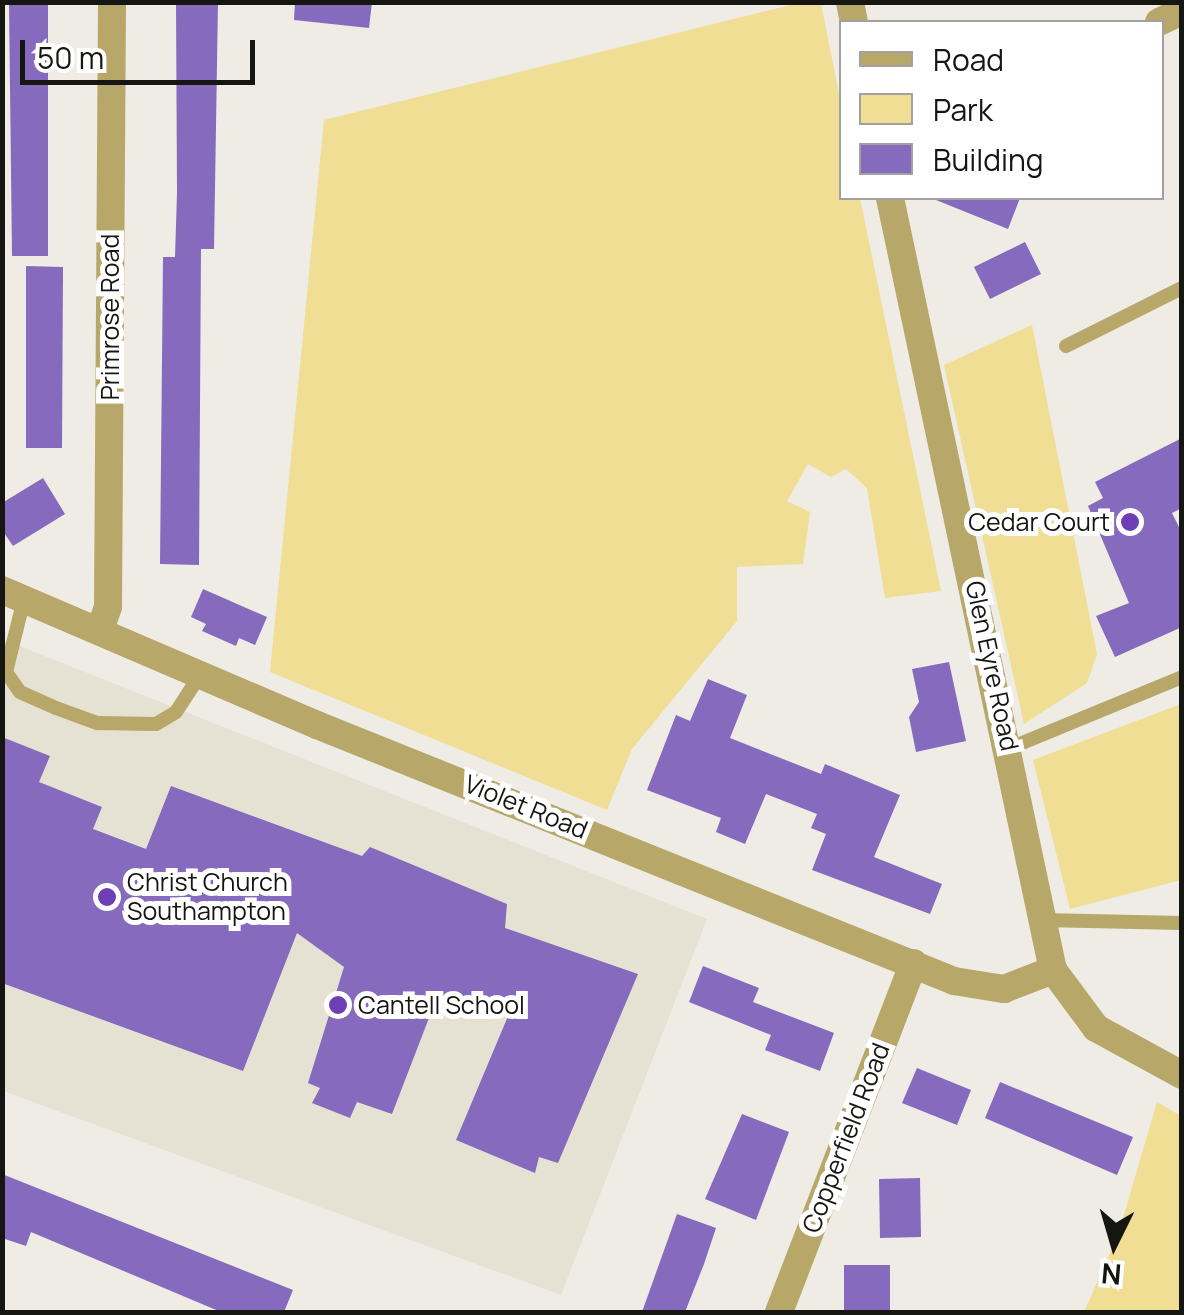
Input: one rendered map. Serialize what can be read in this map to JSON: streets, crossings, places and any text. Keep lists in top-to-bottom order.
{
  "streets": {
    "street": [
      "Primrose Road",
      "Glen Eyre Road",
      "Violet Road",
      "Copperfield Road"
    ]
  },
  "crossings": [
    ["Primrose Road", "Violet Road"],
    ["Glen Eyre Road", "Violet Road"],
    ["Violet Road", "Copperfield Road"]
  ],
  "places": ["Cedar Court", "Christ Church Southampton", "Cantell School"],
  "legend": ["Road", "Park", "Building"],
  "scale_bar": "50 m",
  "north": "bottom"
}
